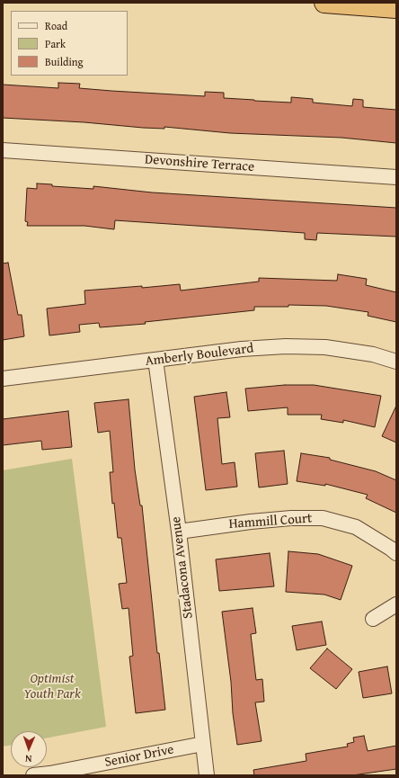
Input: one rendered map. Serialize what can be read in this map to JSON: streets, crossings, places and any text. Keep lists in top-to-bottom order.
{
  "streets": {
    "street": [
      "Devonshire Terrace",
      "Amberly Boulevard",
      "Hammill Court",
      "Stadacona Avenue",
      "Senior Drive"
    ]
  },
  "crossings": [
    ["Amberly Boulevard", "Stadacona Avenue"],
    ["Hammill Court", "Stadacona Avenue"],
    ["Stadacona Avenue", "Senior Drive"]
  ],
  "parks": ["Optimist Youth Park"],
  "legend": ["Road", "Park", "Building"],
  "north": "bottom"
}
